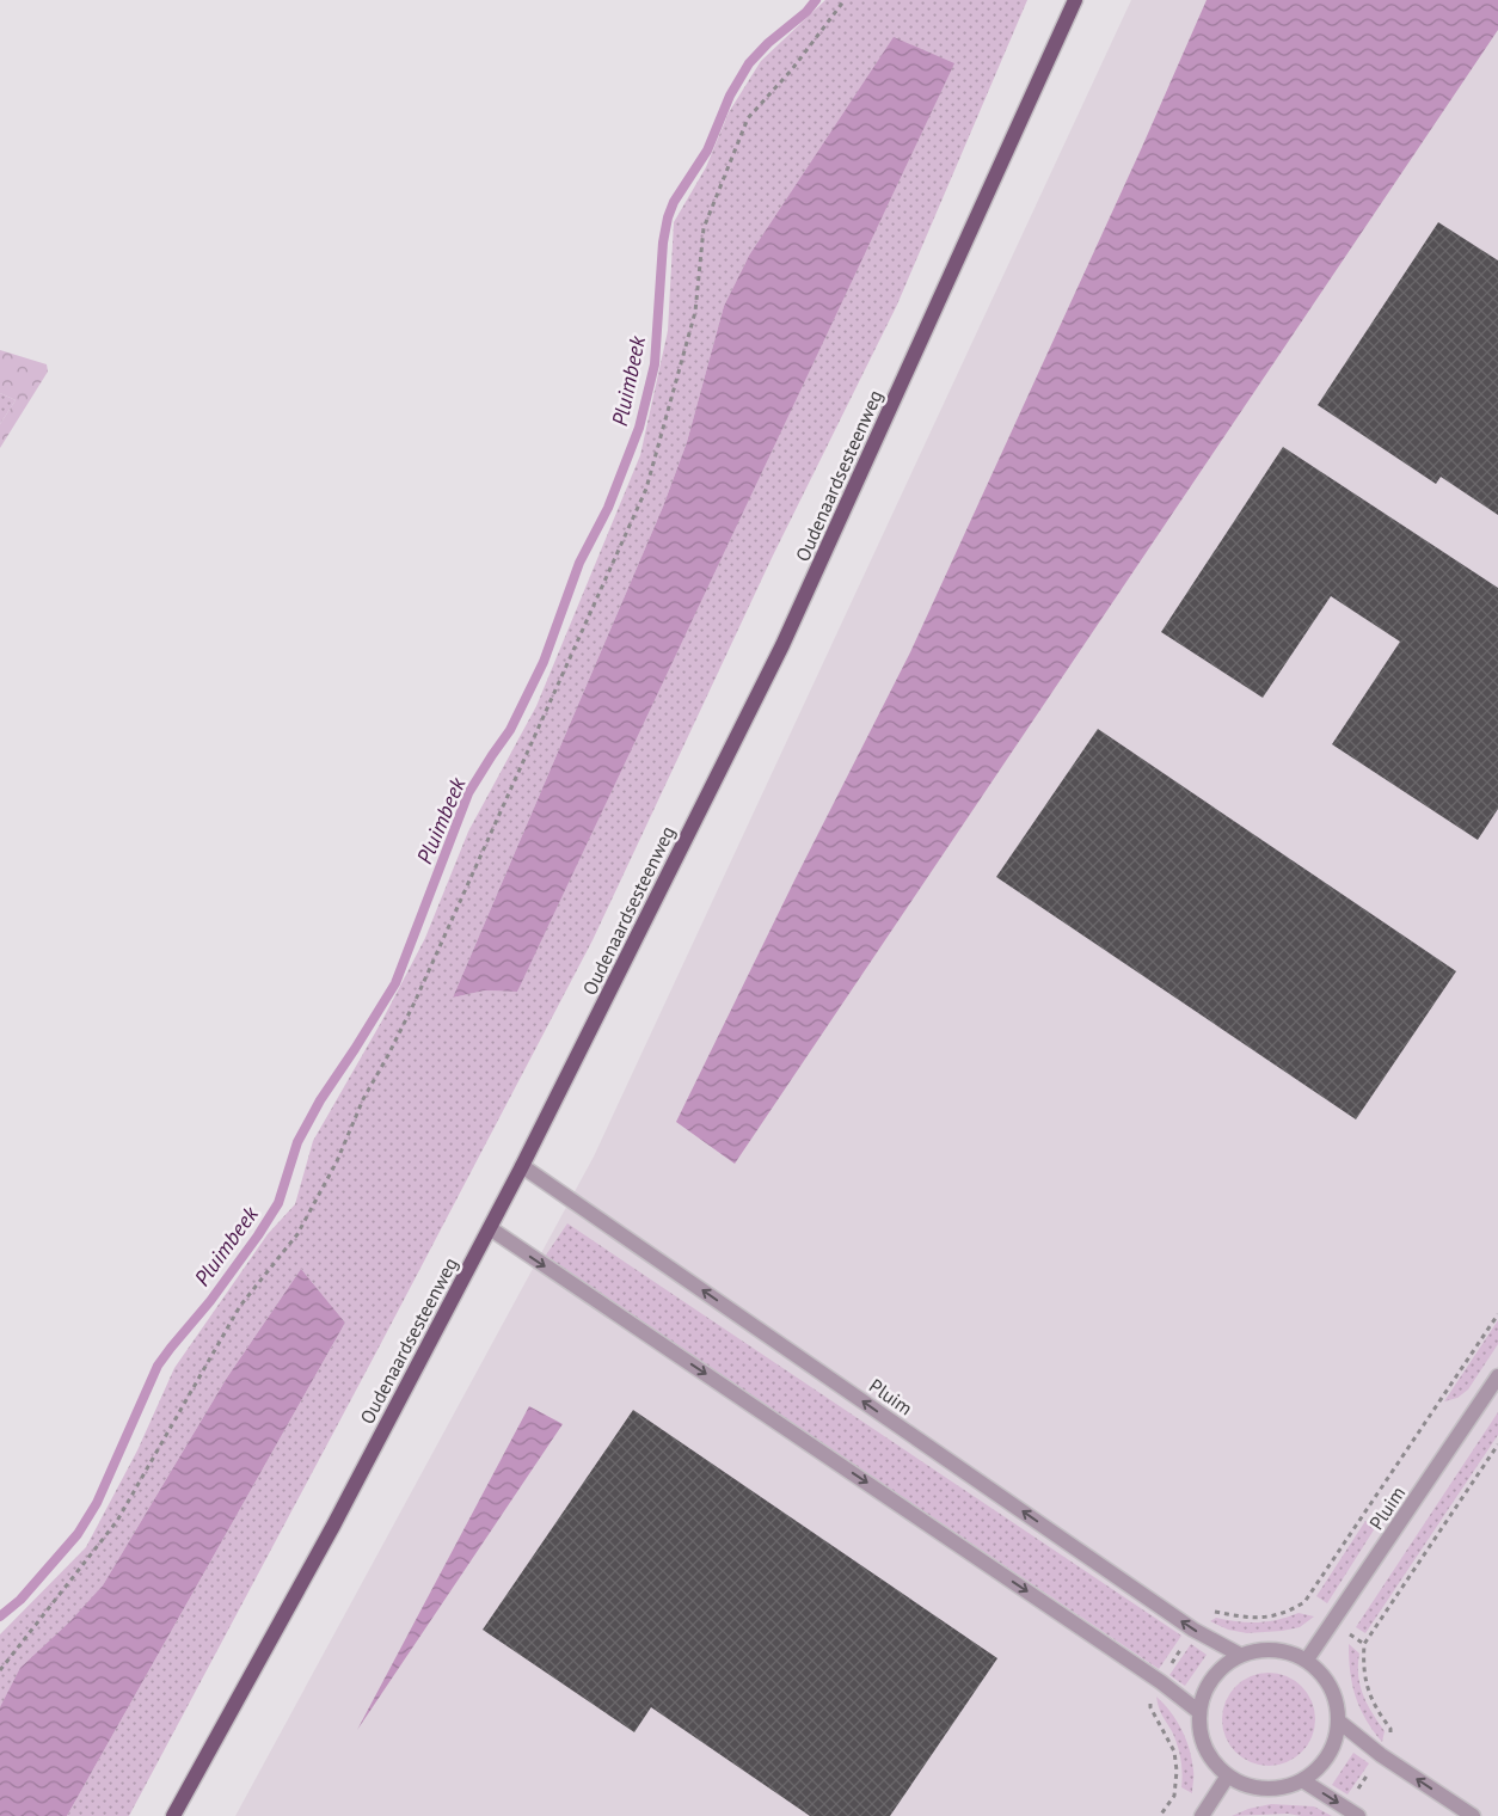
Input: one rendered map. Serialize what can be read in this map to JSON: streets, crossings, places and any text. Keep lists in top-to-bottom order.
{
  "streets": {
    "main road": ["Oudenaardsesteenweg"],
    "street": ["Pluim"]
  },
  "crossings": [
    ["Oudenaardsesteenweg", "Pluim"]
  ],
  "water": ["Pluimbeek"]
}
